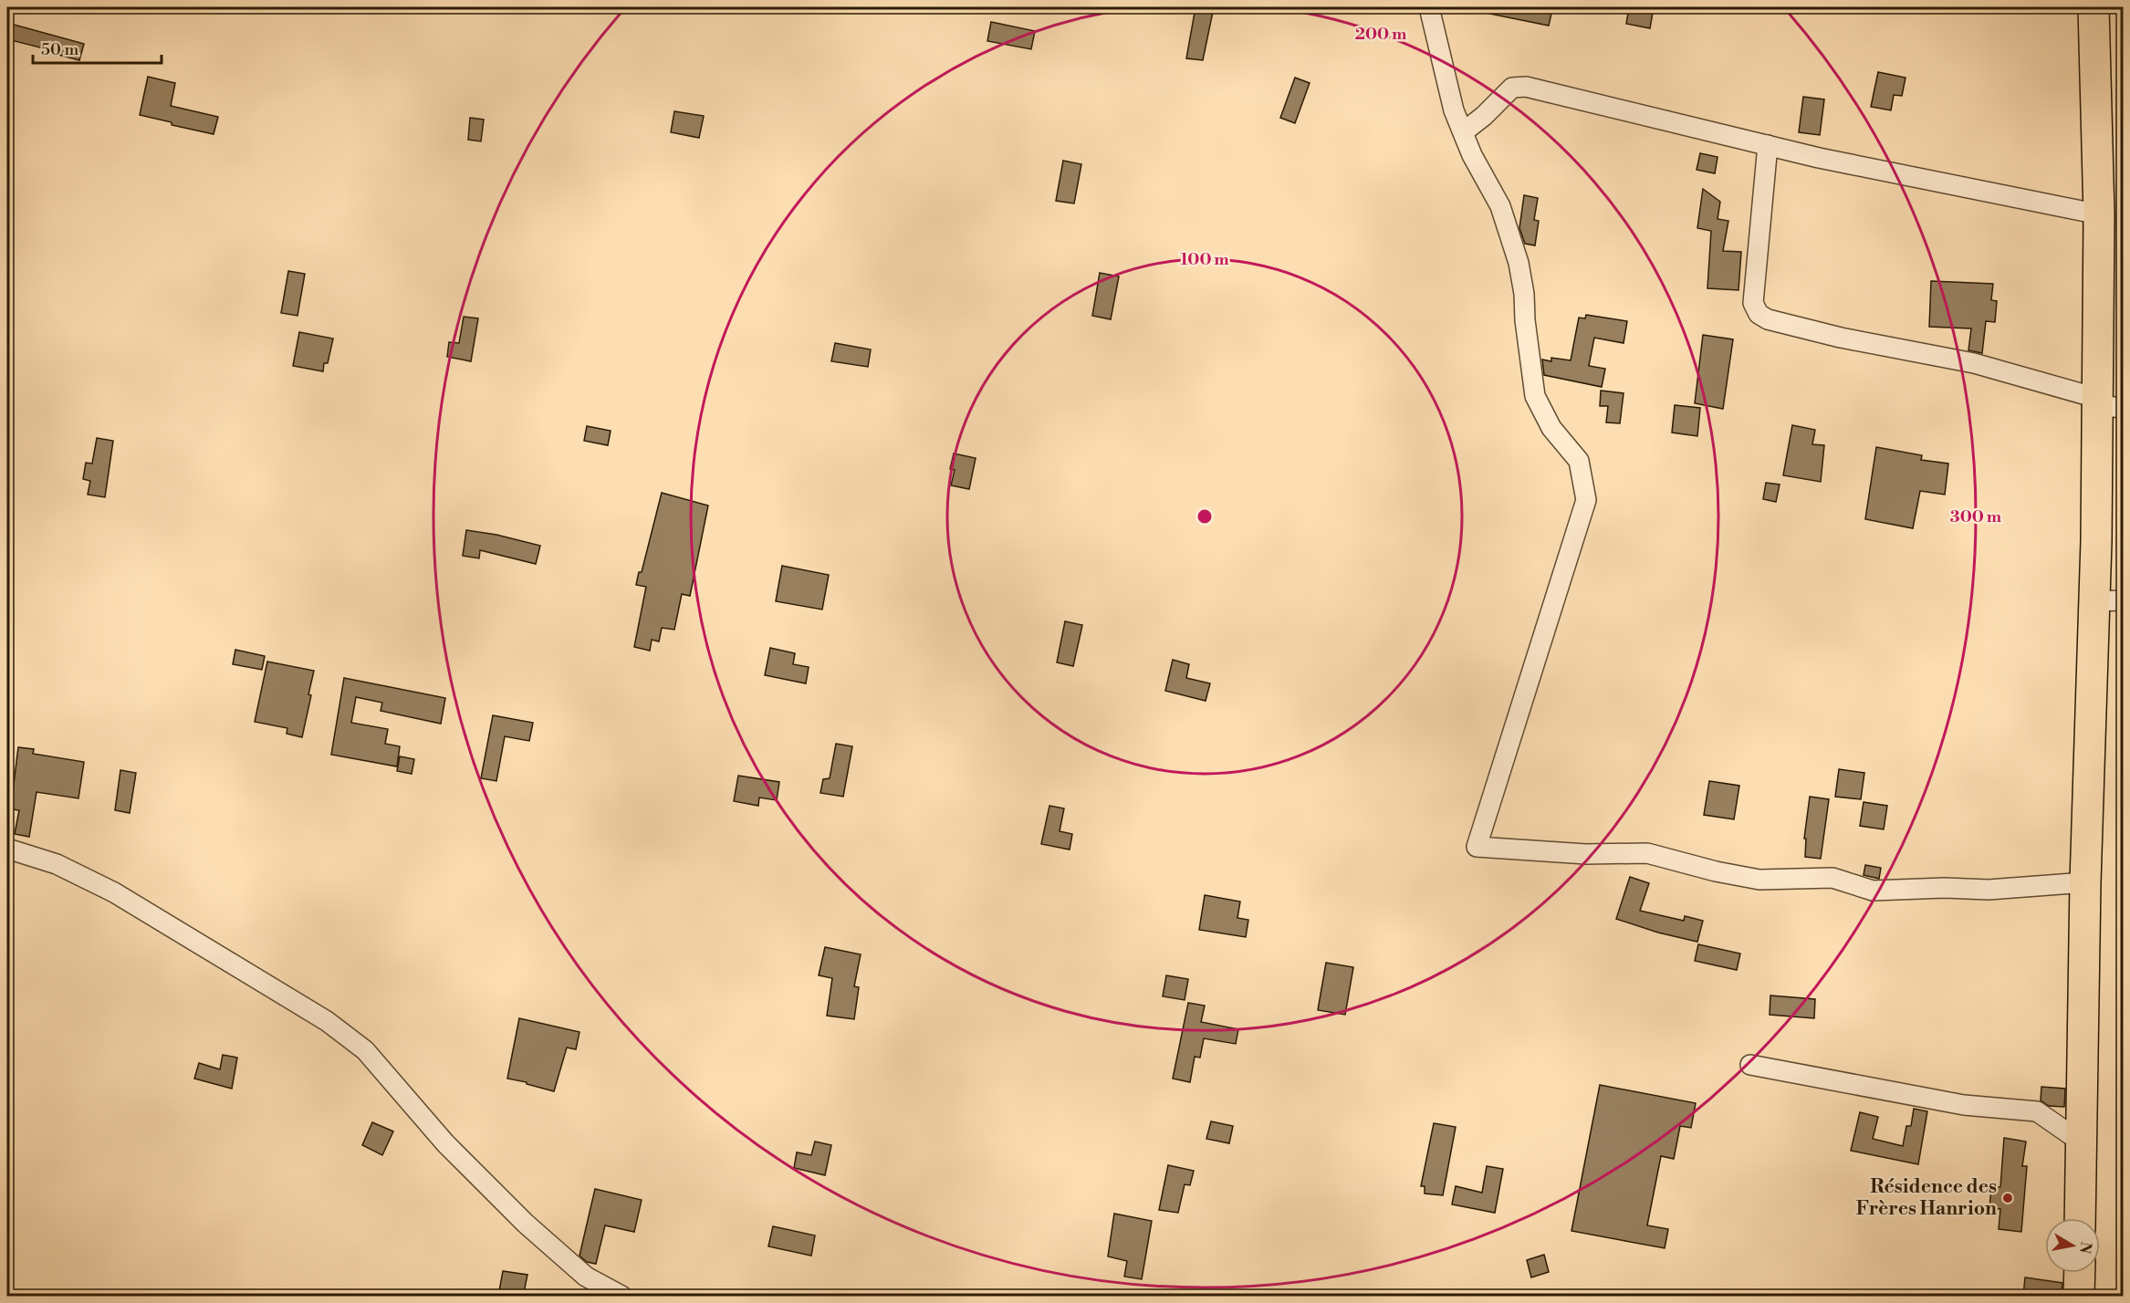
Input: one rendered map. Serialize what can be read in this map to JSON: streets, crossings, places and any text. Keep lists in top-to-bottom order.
{
  "places": ["Résidence des Frères Hanrion"],
  "scale_bar": "50 m",
  "north": "right",
  "rings": ["200 m", "100 m", "300 m"]
}
